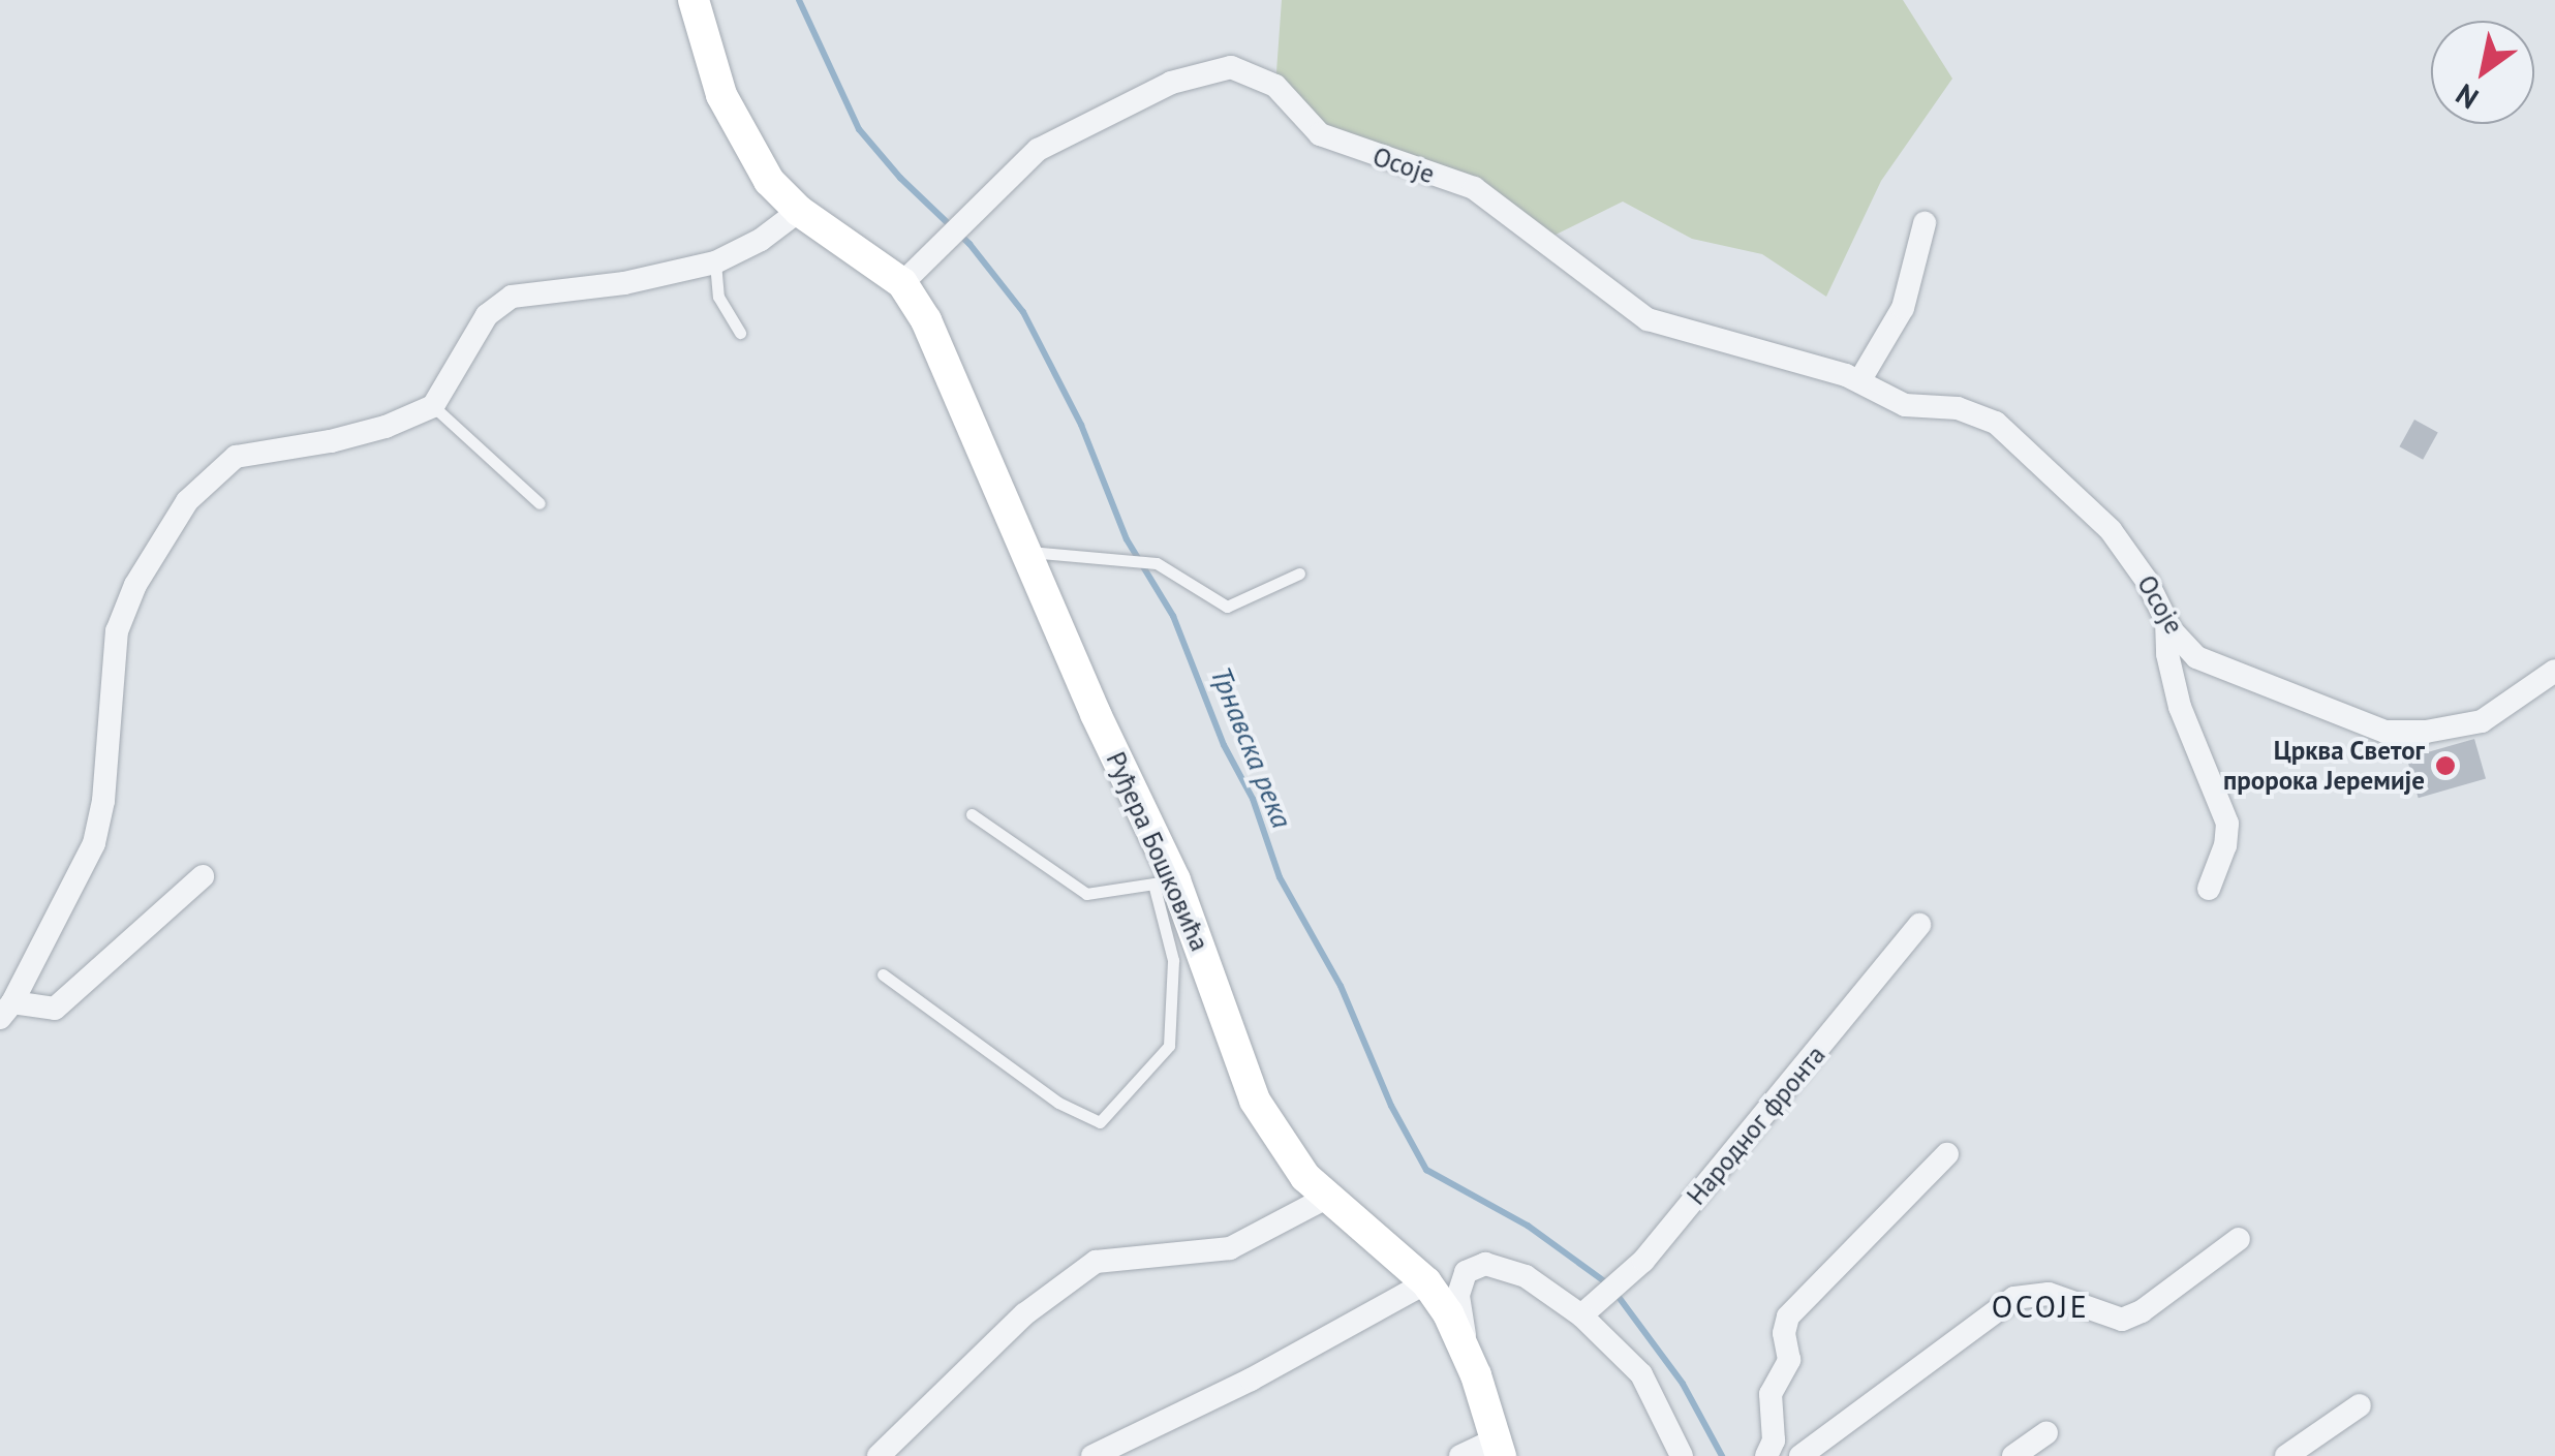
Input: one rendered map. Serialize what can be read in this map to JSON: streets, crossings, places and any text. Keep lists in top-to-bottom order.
{
  "streets": {
    "main road": ["Руђера Бошковића"],
    "street": ["Осоје", "Народног фронта"]
  },
  "crossings": [
    ["Осоје", "Руђера Бошковића"],
    ["Руђера Бошковића", "Народног фронта"]
  ],
  "districts": ["ОСОЈЕ"],
  "water": ["Трнавска река"],
  "places": ["Црква Светог пророка Јеремије"],
  "north": "bottom left"
}
